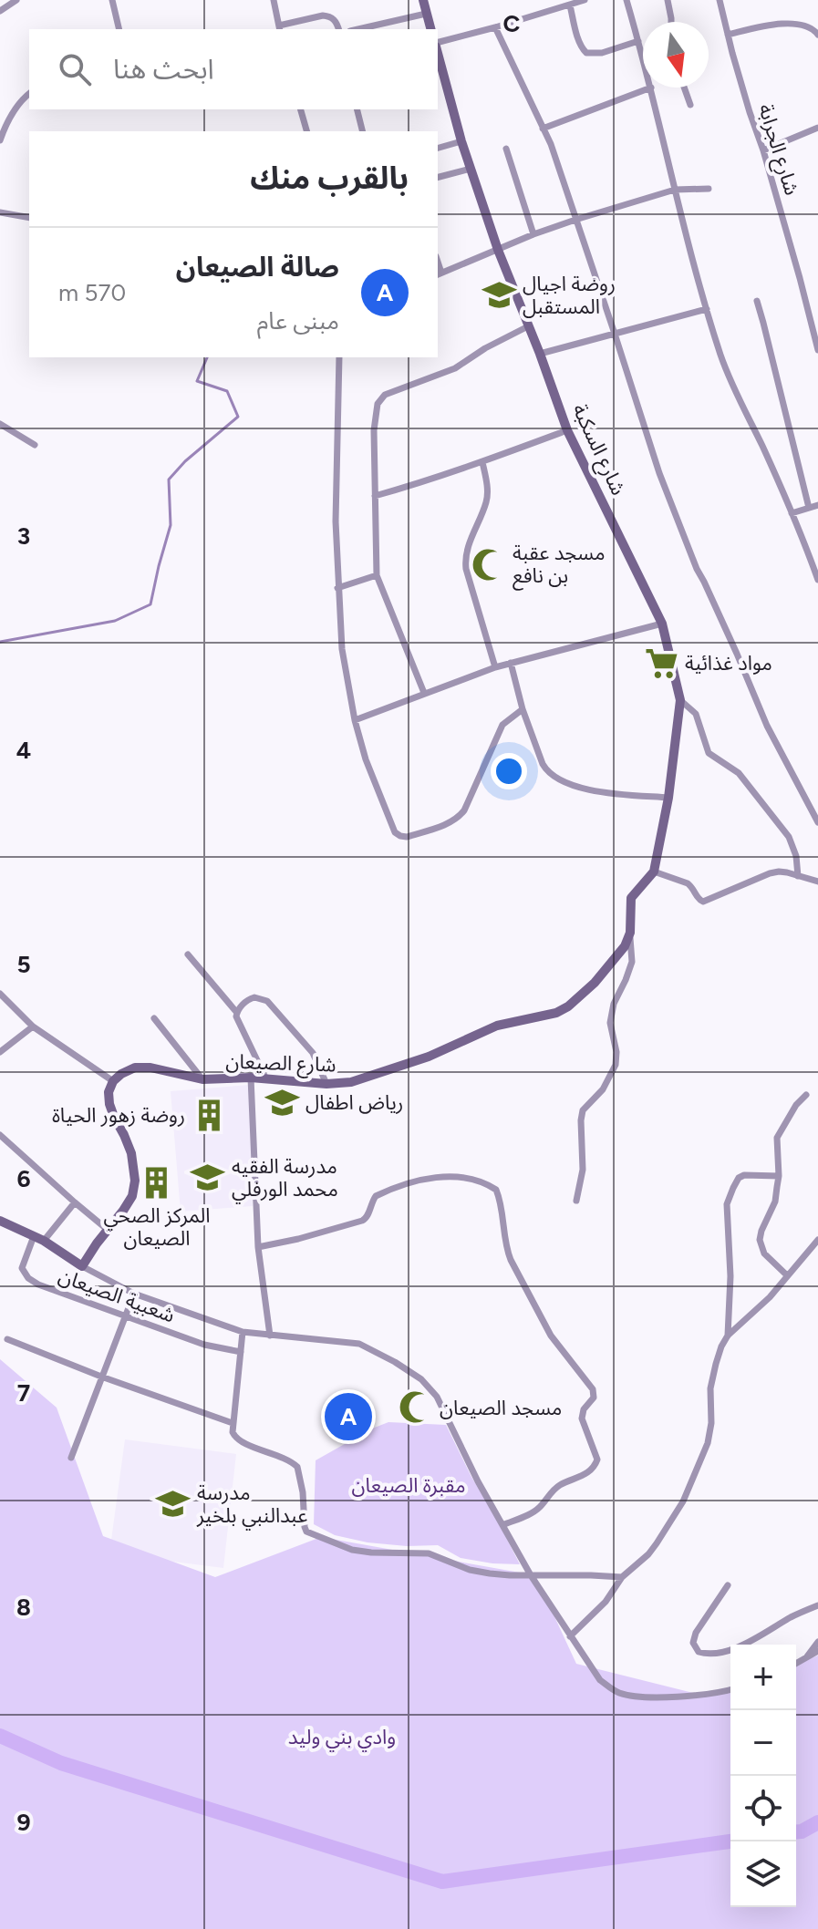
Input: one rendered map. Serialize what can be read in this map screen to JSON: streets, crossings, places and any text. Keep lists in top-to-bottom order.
{
  "streets": {
    "main road": ["شارع السكبة", "شارع الصيعان"],
    "street": ["شارع الجرابة", "شعبية الصيعان"]
  },
  "crossings": [
    ["شارع السكبة", "شارع الصيعان"]
  ],
  "parks": ["مقبرة الصيعان", "وادي بني وليد"],
  "places": {
    "school or university": [
      "روضة اجيال المستقبل",
      "رياض اطفال",
      "مدرسة الفقيه محمد الورفلي",
      "مدرسة عبدالنبي بلخير"
    ],
    "mosque": ["مسجد عقبة بن نافع", "مسجد الصيعان"],
    "supermarket": ["مواد غذائية"],
    "building": ["روضة زهور الحياة", "المركز الصحي الصيعان"]
  },
  "north": "bottom",
  "page": {
    "search": "ابحث هنا",
    "heading": "بالقرب منك",
    "list": [
      {
        "mark": "A",
        "name": "صالة الصيعان",
        "note": "مبنى عام",
        "value": "570 m"
      }
    ],
    "pins": "A",
    "map_buttons": ["+", "−"]
  },
  "grid": {
    "columns": ["C"],
    "rows": [
      "3",
      "4",
      "5",
      "6",
      "7",
      "8",
      "9"
    ]
  }
}
